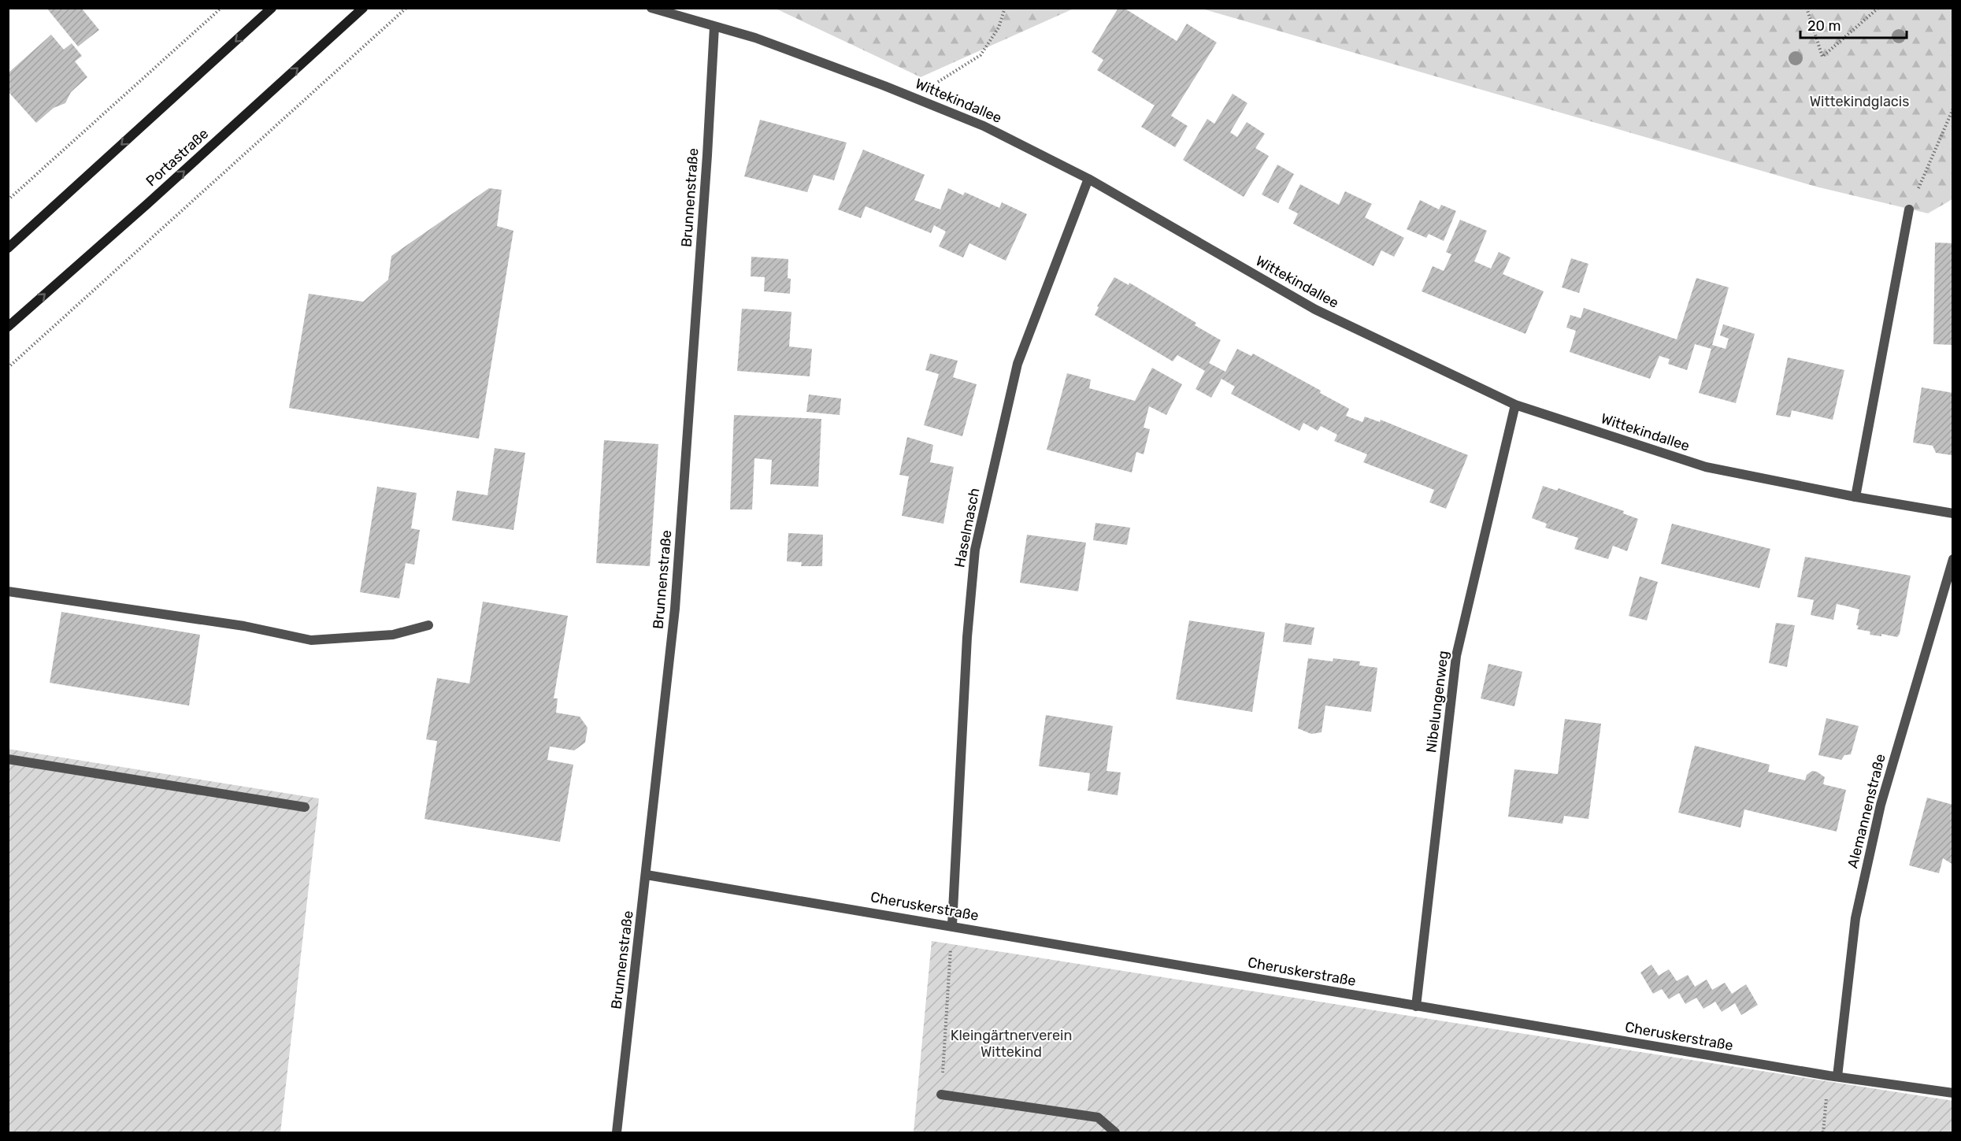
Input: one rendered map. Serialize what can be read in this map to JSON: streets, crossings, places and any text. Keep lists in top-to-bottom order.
{
  "streets": {
    "main road": ["Portastraße"],
    "street": [
      "Wittekindallee",
      "Brunnenstraße",
      "Haselmasch",
      "Nibelungenweg",
      "Alemannenstraße",
      "Cheruskerstraße"
    ]
  },
  "crossings": [
    ["Wittekindallee", "Brunnenstraße"],
    ["Wittekindallee", "Haselmasch"],
    ["Wittekindallee", "Nibelungenweg"],
    ["Brunnenstraße", "Cheruskerstraße"],
    ["Haselmasch", "Cheruskerstraße"],
    ["Nibelungenweg", "Cheruskerstraße"],
    ["Alemannenstraße", "Cheruskerstraße"]
  ],
  "parks": ["Wittekindglacis", "Kleingärtnerverein Wittekind"],
  "scale_bar": "20 m"
}
